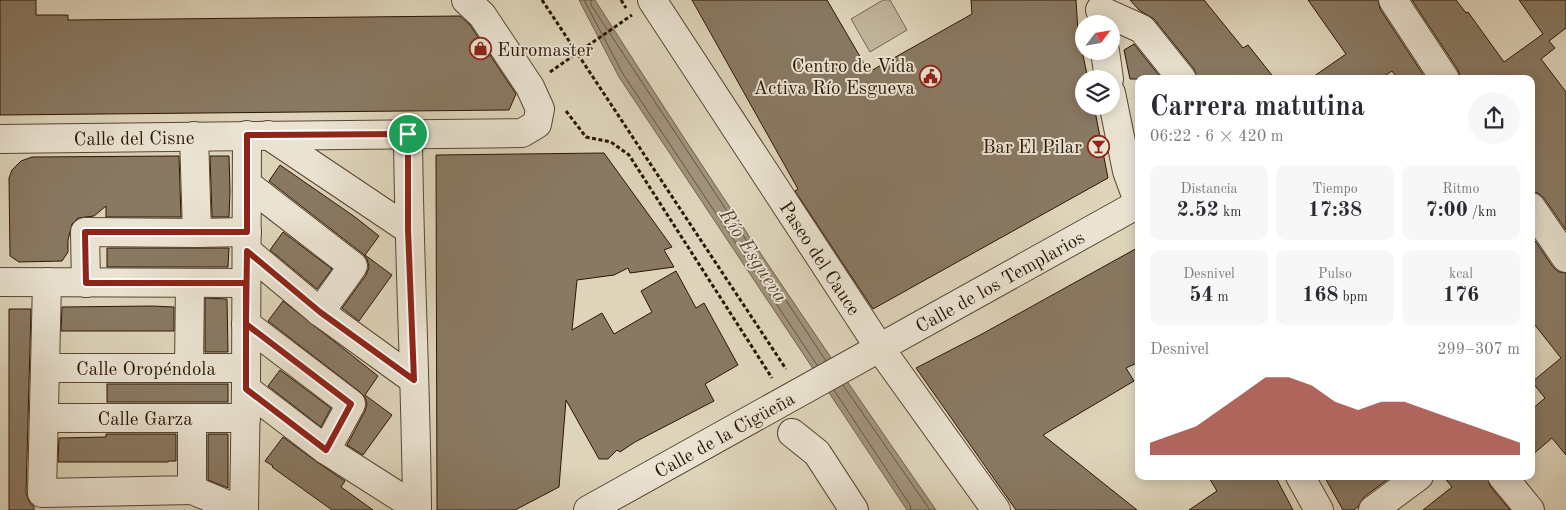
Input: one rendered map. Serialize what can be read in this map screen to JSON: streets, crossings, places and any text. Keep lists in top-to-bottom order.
{
  "streets": {
    "street": [
      "Calle del Cisne",
      "Paseo del Cauce",
      "Calle de los Templarios",
      "Calle Oropéndola",
      "Calle Garza",
      "Calle de la Cigüeña"
    ]
  },
  "crossings": [
    ["Paseo del Cauce", "Calle de los Templarios"],
    ["Paseo del Cauce", "Calle de la Cigüeña"],
    ["Calle de los Templarios", "Calle de la Cigüeña"]
  ],
  "water": ["Río Esgueva"],
  "places": {
    "shop": ["Euromaster"],
    "public building": ["Centro de Vida Activa Río Esgueva"],
    "bar": ["Bar El Pilar"]
  },
  "north": "top right",
  "page": {
    "heading": ["Carrera matutina", "06:22 · 6 × 420 m"],
    "stats": [
      ["Distancia", "2.52 km"],
      ["Tiempo", "17:38"],
      ["Ritmo", "7:00 /km"],
      ["Desnivel", "54 m"],
      ["Pulso", "168 bpm"],
      ["kcal", "176"]
    ],
    "chart": ["Desnivel", "299–307 m"]
  }
}
